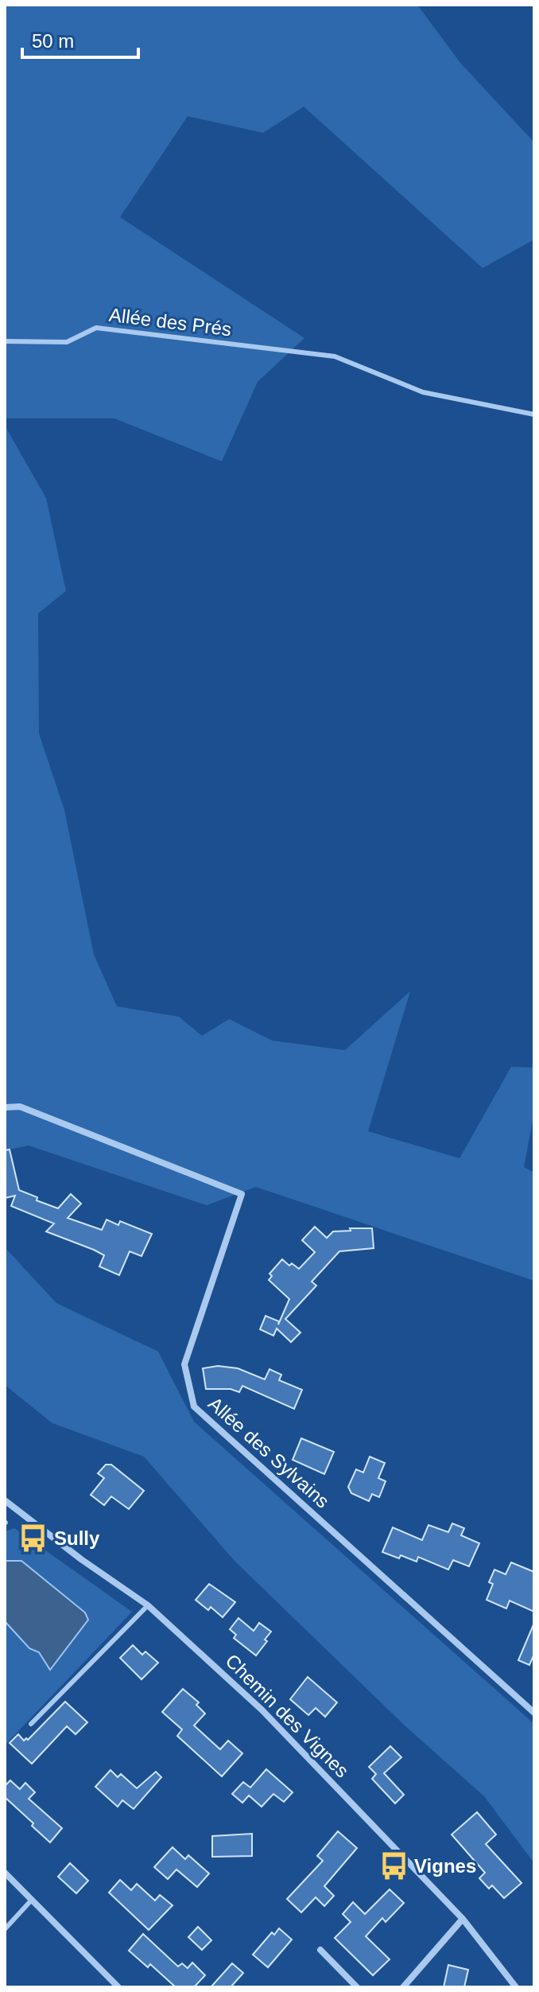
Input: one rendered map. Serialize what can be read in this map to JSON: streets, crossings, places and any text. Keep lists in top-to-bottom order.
{
  "streets": {
    "street": ["Allée des Sylvains", "Chemin des Vignes"],
    "lane": ["Allée des Prés"]
  },
  "places": {
    "bus stop": ["Sully", "Vignes"]
  },
  "scale_bar": "50 m"
}
